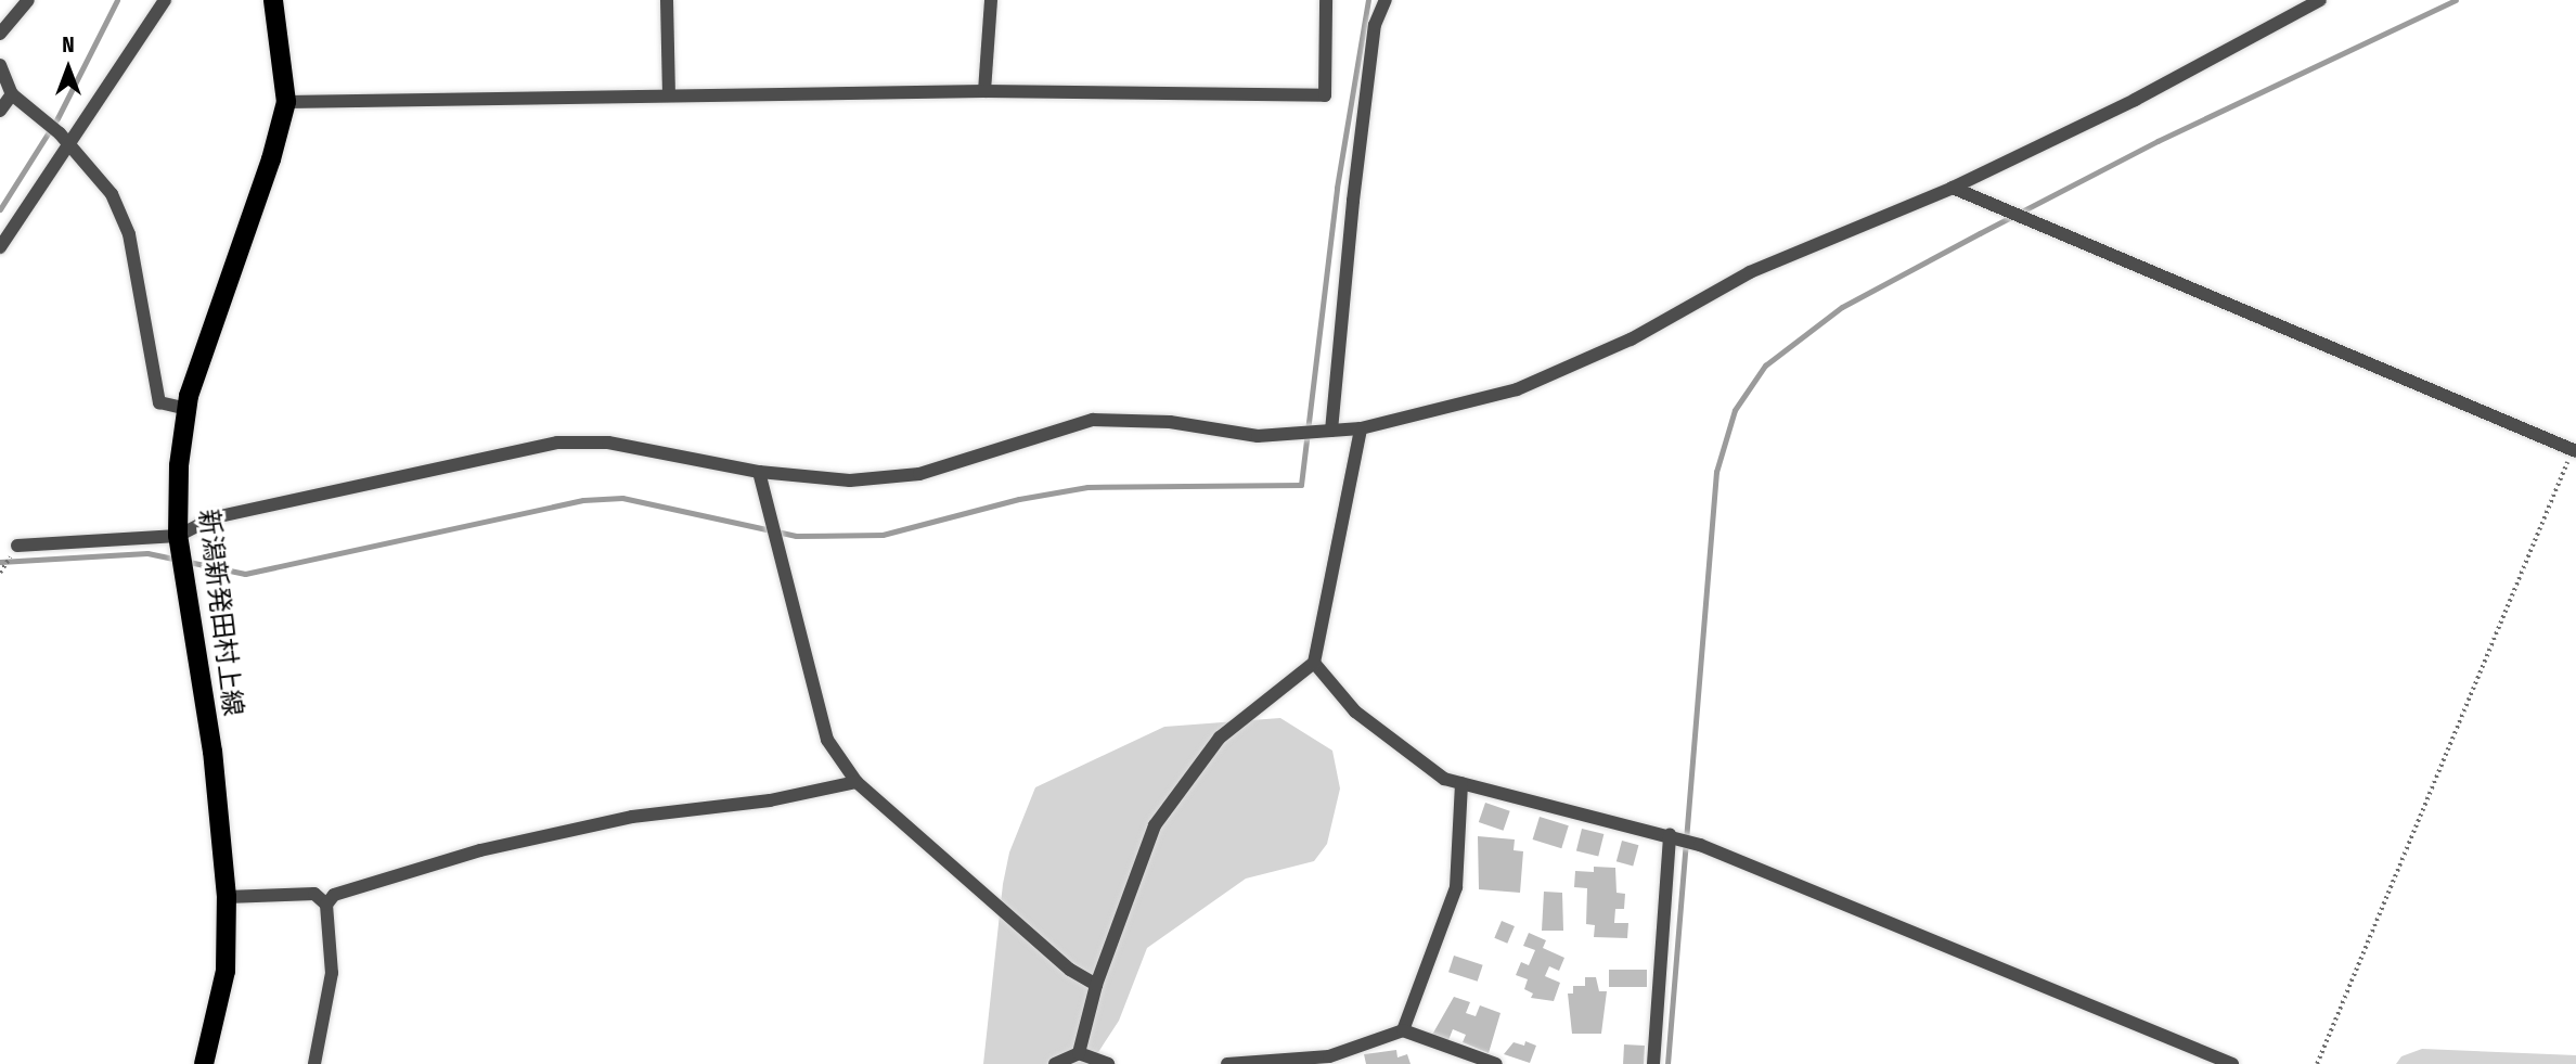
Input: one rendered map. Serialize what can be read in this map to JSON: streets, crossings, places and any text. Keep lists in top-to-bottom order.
{
  "streets": {
    "main road": ["新潟新発田村上線"]
  },
  "north": "top"
}
